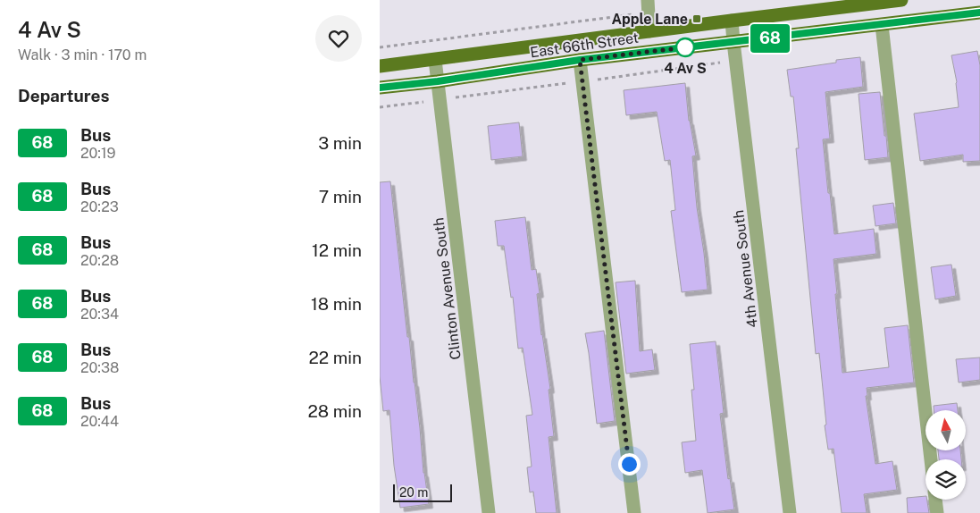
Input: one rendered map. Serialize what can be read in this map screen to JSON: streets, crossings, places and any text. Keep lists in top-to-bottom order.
{
  "streets": {
    "main road": ["East 66th Street"],
    "street": ["4th Avenue South", "Clinton Avenue South"]
  },
  "crossings": [
    ["East 66th Street", "4th Avenue South"],
    ["East 66th Street", "Clinton Avenue South"]
  ],
  "places": {
    "transit": ["Apple Lane"],
    "other": ["4 Av S"]
  },
  "lines": ["bus line 68"],
  "scale_bar": "20 m",
  "north": "top",
  "page": {
    "heading": [
      ["4 Av S", "Walk · 3 min · 170 m"],
      "Departures"
    ],
    "on_map": "68",
    "list": [
      {
        "mark": "68",
        "name": "Bus",
        "note": "20:19",
        "value": "3 min"
      },
      {
        "mark": "68",
        "name": "Bus",
        "note": "20:23",
        "value": "7 min"
      },
      {
        "mark": "68",
        "name": "Bus",
        "note": "20:28",
        "value": "12 min"
      },
      {
        "mark": "68",
        "name": "Bus",
        "note": "20:34",
        "value": "18 min"
      },
      {
        "mark": "68",
        "name": "Bus",
        "note": "20:38",
        "value": "22 min"
      },
      {
        "mark": "68",
        "name": "Bus",
        "note": "20:44",
        "value": "28 min"
      }
    ],
    "scale": "20 m"
  }
}
